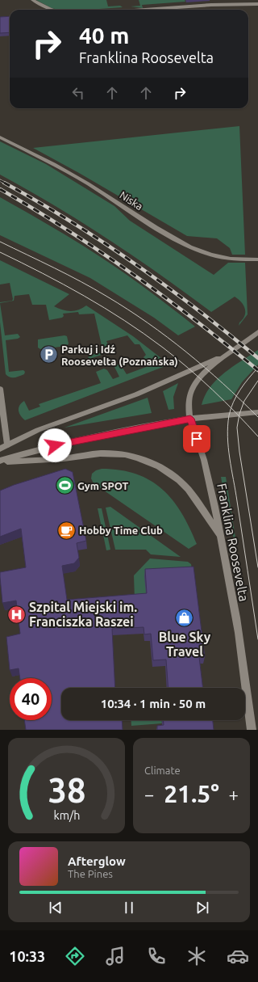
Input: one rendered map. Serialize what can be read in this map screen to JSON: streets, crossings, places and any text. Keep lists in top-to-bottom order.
{
  "streets": {
    "street": ["Niska", "Franklina Roosevelta"]
  },
  "places": {
    "parking": ["Parkuj i Idź Roosevelta (Poznańska)"],
    "sports": ["Gym SPOT"],
    "cafe": ["Hobby Time Club"],
    "hospital": ["Szpital Miejski im. Franciszka Raszei"],
    "shop": ["Blue Sky Travel"]
  },
  "page": {
    "turn": ["40 m", "Franklina Roosevelta"],
    "limit": "40",
    "trip": "10:34 · 1 min · 50 m",
    "tile": "Climate",
    "heat": ["−", "21.5°", "+"],
    "song": ["Afterglow", "The Pines"],
    "tabs": "10:33",
    "gauge": ["38", "km/h"]
  }
}
